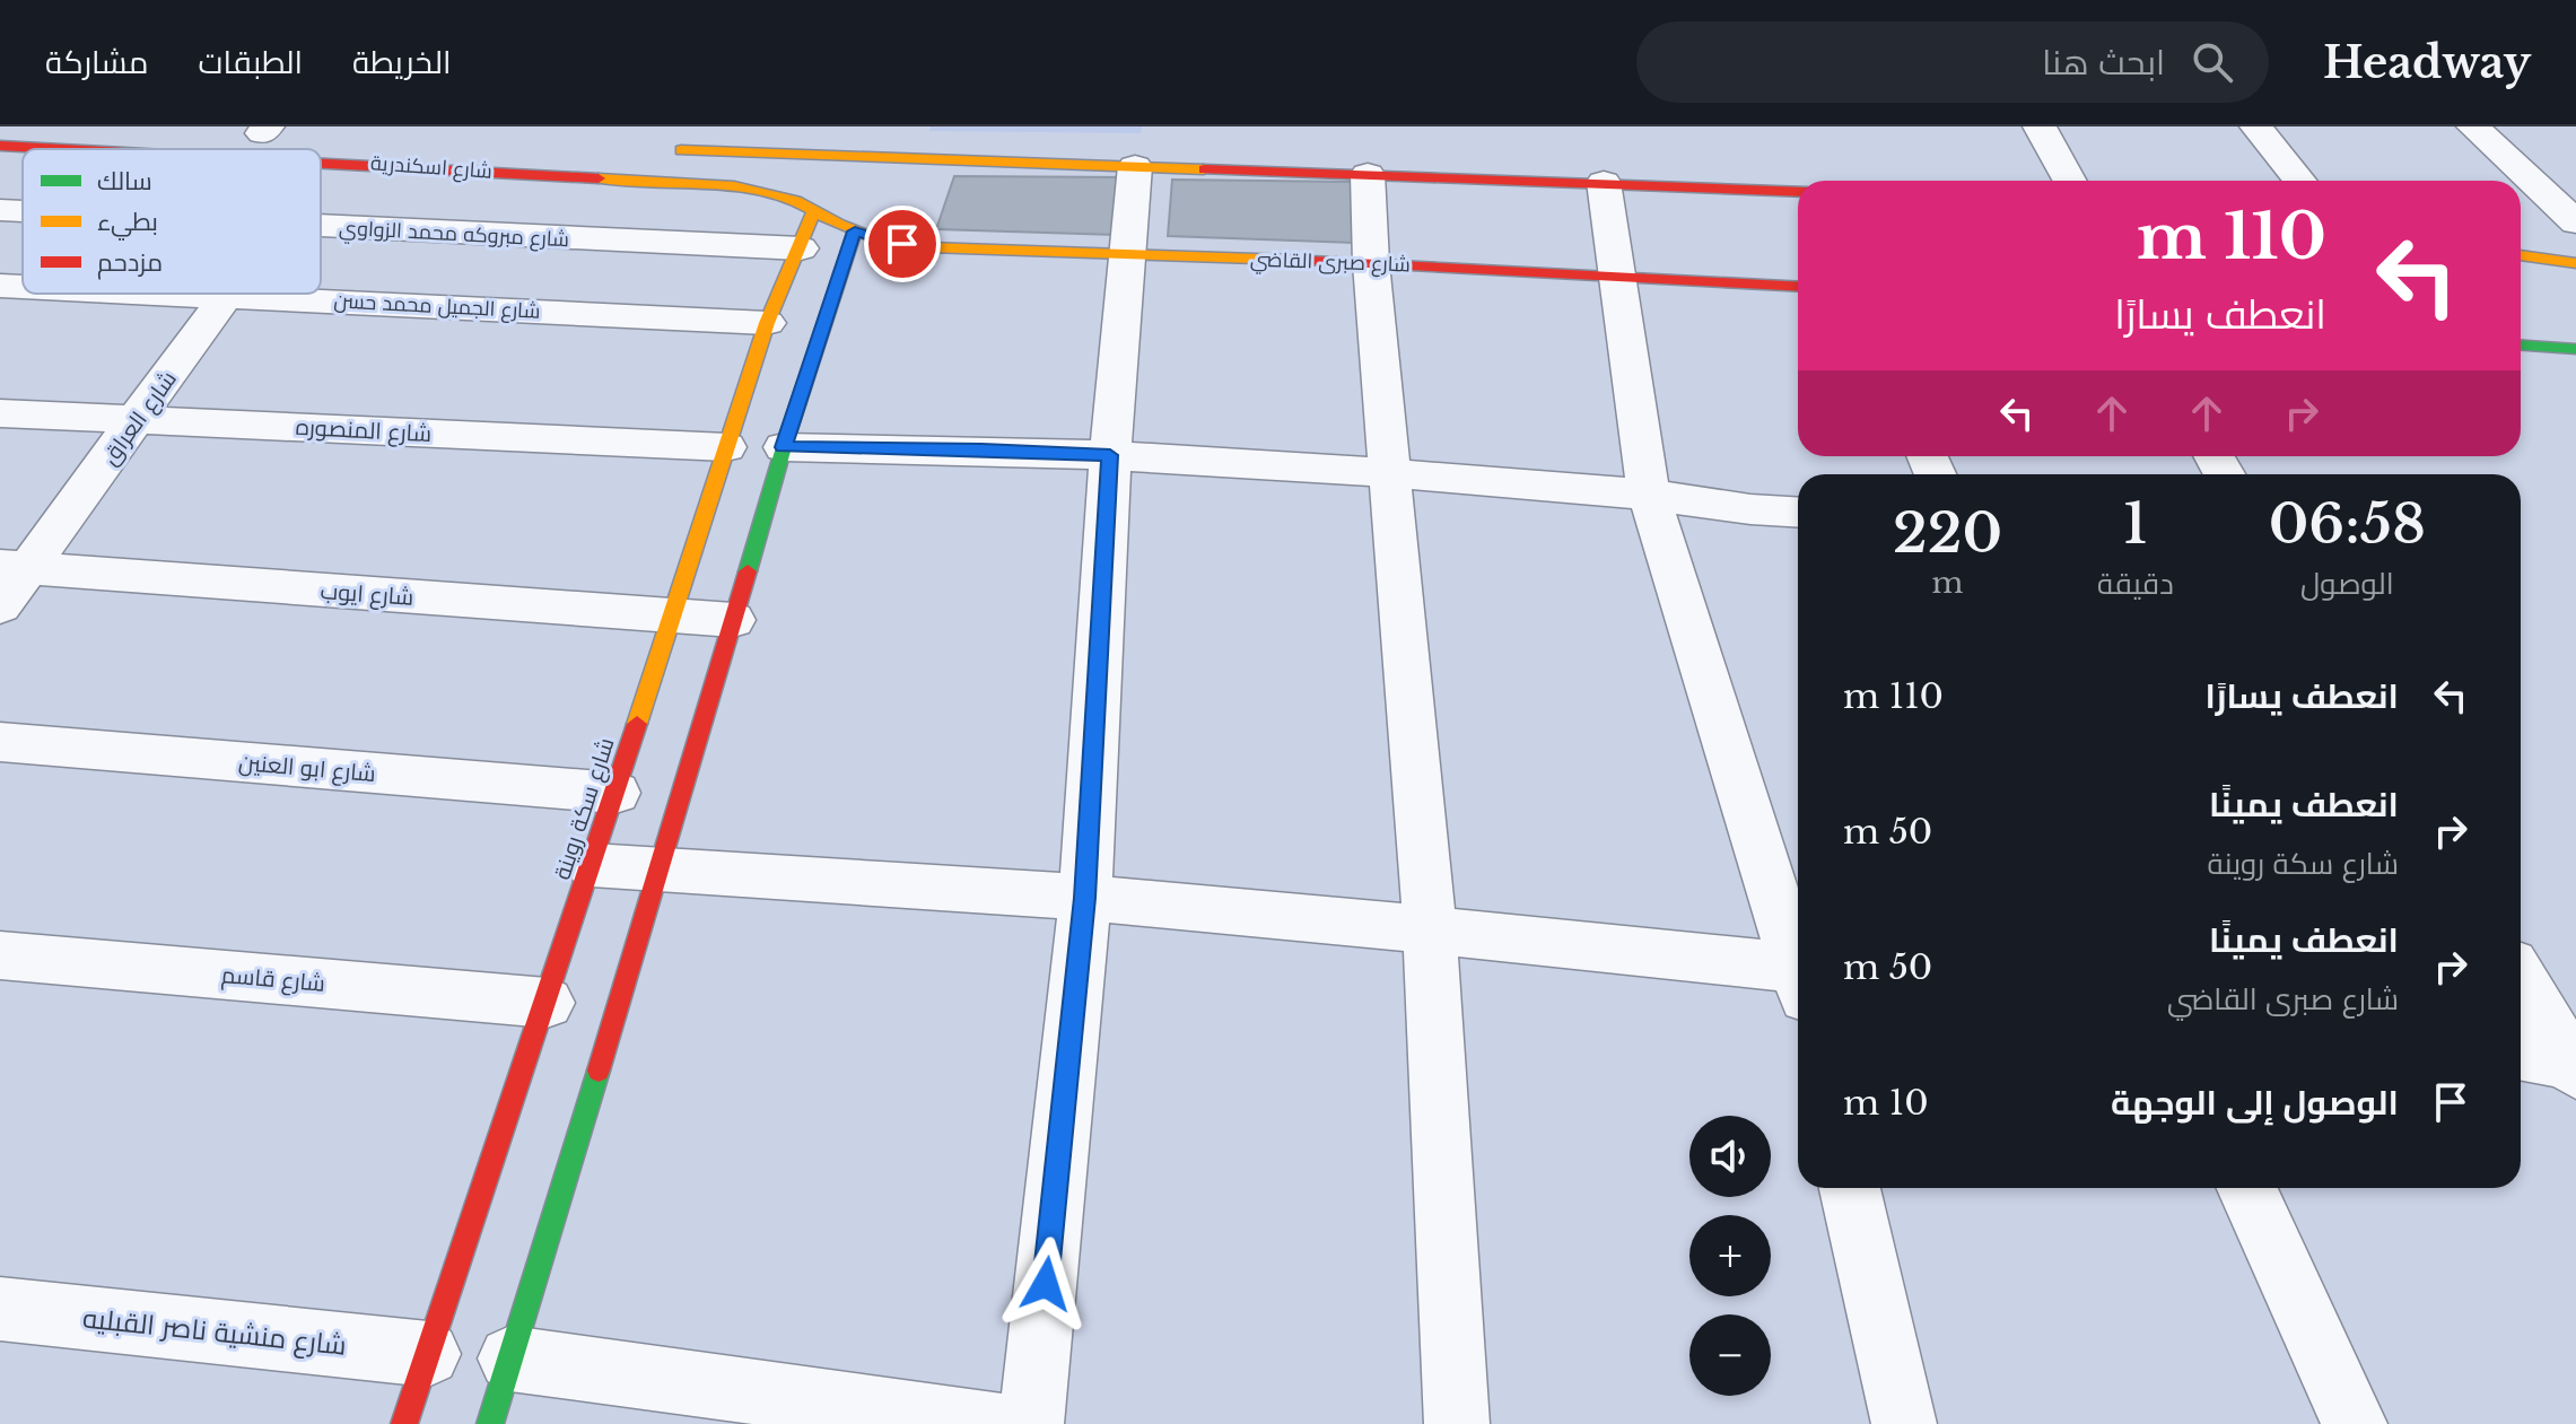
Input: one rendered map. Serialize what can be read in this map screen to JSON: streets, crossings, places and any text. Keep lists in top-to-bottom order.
{
  "streets": {
    "street": [
      "شارع اسكندرية",
      "شارع مبروكه محمد الزواوي",
      "شارع صبرى القاضي",
      "شارع الجميل محمد حسن",
      "شارع العراق",
      "شارع المنصوره",
      "شارع ايوب",
      "شارع ابو العنين",
      "شارع سكة روينة",
      "شارع قاسم",
      "شارع منشية ناصر القبليه"
    ]
  },
  "crossings": [
    ["شارع اسكندرية", "شارع صبرى القاضي"],
    ["شارع اسكندرية", "شارع سكة روينة"],
    ["شارع مبروكه محمد الزواوي", "شارع سكة روينة"],
    ["شارع الجميل محمد حسن", "شارع العراق"],
    ["شارع الجميل محمد حسن", "شارع سكة روينة"],
    ["شارع العراق", "شارع المنصوره"],
    ["شارع العراق", "شارع ايوب"],
    ["شارع المنصوره", "شارع سكة روينة"],
    ["شارع ايوب", "شارع سكة روينة"],
    ["شارع ابو العنين", "شارع سكة روينة"],
    ["شارع سكة روينة", "شارع قاسم"],
    ["شارع سكة روينة", "شارع منشية ناصر القبليه"]
  ],
  "legend": ["سالك", "بطيء", "مزدحم"],
  "page": {
    "header": "Headway",
    "search": "ابحث هنا",
    "nav": ["الخريطة", "الطبقات", "مشاركة"],
    "turn": ["110 m", "انعطف يسارًا"],
    "eta": [
      "06:58",
      "الوصول",
      "1",
      "دقيقة",
      "220",
      "m"
    ],
    "list": [
      {
        "name": "انعطف يسارًا",
        "value": "110 m"
      },
      {
        "name": "انعطف يمينًا",
        "note": "شارع سكة روينة",
        "value": "50 m"
      },
      {
        "name": "انعطف يمينًا",
        "note": "شارع صبرى القاضي",
        "value": "50 m"
      },
      {
        "name": "الوصول إلى الوجهة",
        "value": "10 m"
      }
    ],
    "map_buttons": ["+", "−"]
  }
}
